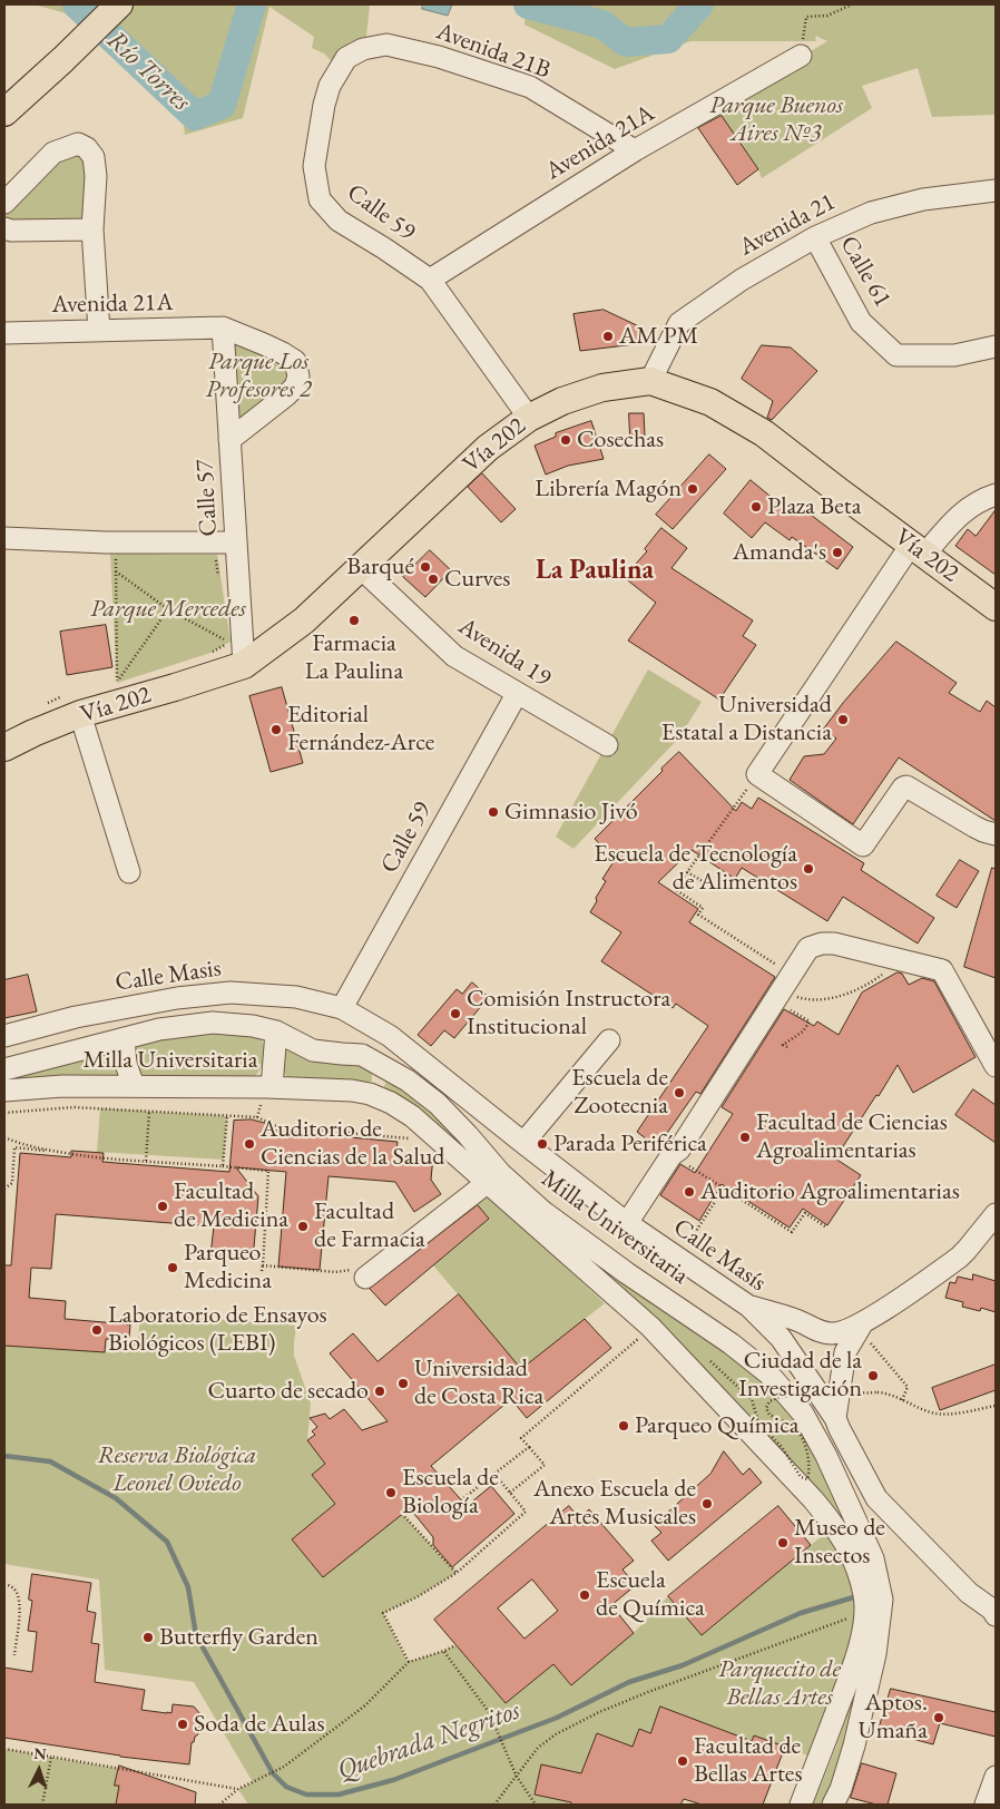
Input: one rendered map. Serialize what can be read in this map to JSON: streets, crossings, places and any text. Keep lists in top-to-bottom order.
{
  "streets": {
    "main road": ["Vía 202"],
    "street": [
      "Avenida 21B",
      "Avenida 21A",
      "Calle 59",
      "Avenida 21",
      "Calle 61",
      "Calle 57",
      "Avenida 19",
      "Calle Masis",
      "Milla Universitaria",
      "Calle Masís"
    ]
  },
  "crossings": [
    ["Avenida 21B", "Avenida 21A"],
    ["Avenida 21B", "Calle 59"],
    ["Avenida 21A", "Calle 59"],
    ["Avenida 21A", "Calle 57"],
    ["Calle 59", "Vía 202"],
    ["Calle 59", "Avenida 19"],
    ["Calle 59", "Calle Masis"],
    ["Calle 59", "Calle Masís"],
    ["Avenida 21", "Calle 61"],
    ["Avenida 21", "Vía 202"],
    ["Vía 202", "Calle 57"],
    ["Vía 202", "Avenida 19"],
    ["Calle Masis", "Calle Masís"]
  ],
  "districts": ["La Paulina"],
  "water": ["Río Torres", "Quebrada Negritos"],
  "parks": [
    "Parque Buenos Aires Nº3",
    "Parque Los Profesores 2",
    "Parque Mercedes",
    "Reserva Biológica Leonel Oviedo",
    "Parquecito de Bellas Artes"
  ],
  "places": [
    "AM PM",
    "Cosechas",
    "Librería Magón",
    "Plaza Beta",
    "Amanda's",
    "Barqué",
    "Curves",
    "Farmacia La Paulina",
    "Universidad Estatal a Distancia",
    "Editorial Fernández-Arce",
    "Gimnasio Jivó",
    "Escuela de Tecnología de Alimentos",
    "Comisión Instructora Institucional",
    "Escuela de Zootecnia",
    "Facultad de Ciencias Agroalimentarias",
    "Auditorio de Ciencias de la Salud",
    "Parada Periférica",
    "Auditorio Agroalimentarias",
    "Facultad de Medicina",
    "Facultad de Farmacia",
    "Parqueo Medicina",
    "Laboratorio de Ensayos Biológicos (LEBI)",
    "Ciudad de la Investigación",
    "Universidad de Costa Rica",
    "Cuarto de secado",
    "Parqueo Química",
    "Escuela de Biología",
    "Anexo Escuela de Artes Musicales",
    "Museo de Insectos",
    "Escuela de Química",
    "Butterfly Garden",
    "Aptos. Umaña",
    "Soda de Aulas",
    "Facultad de Bellas Artes"
  ],
  "north": "top"
}
